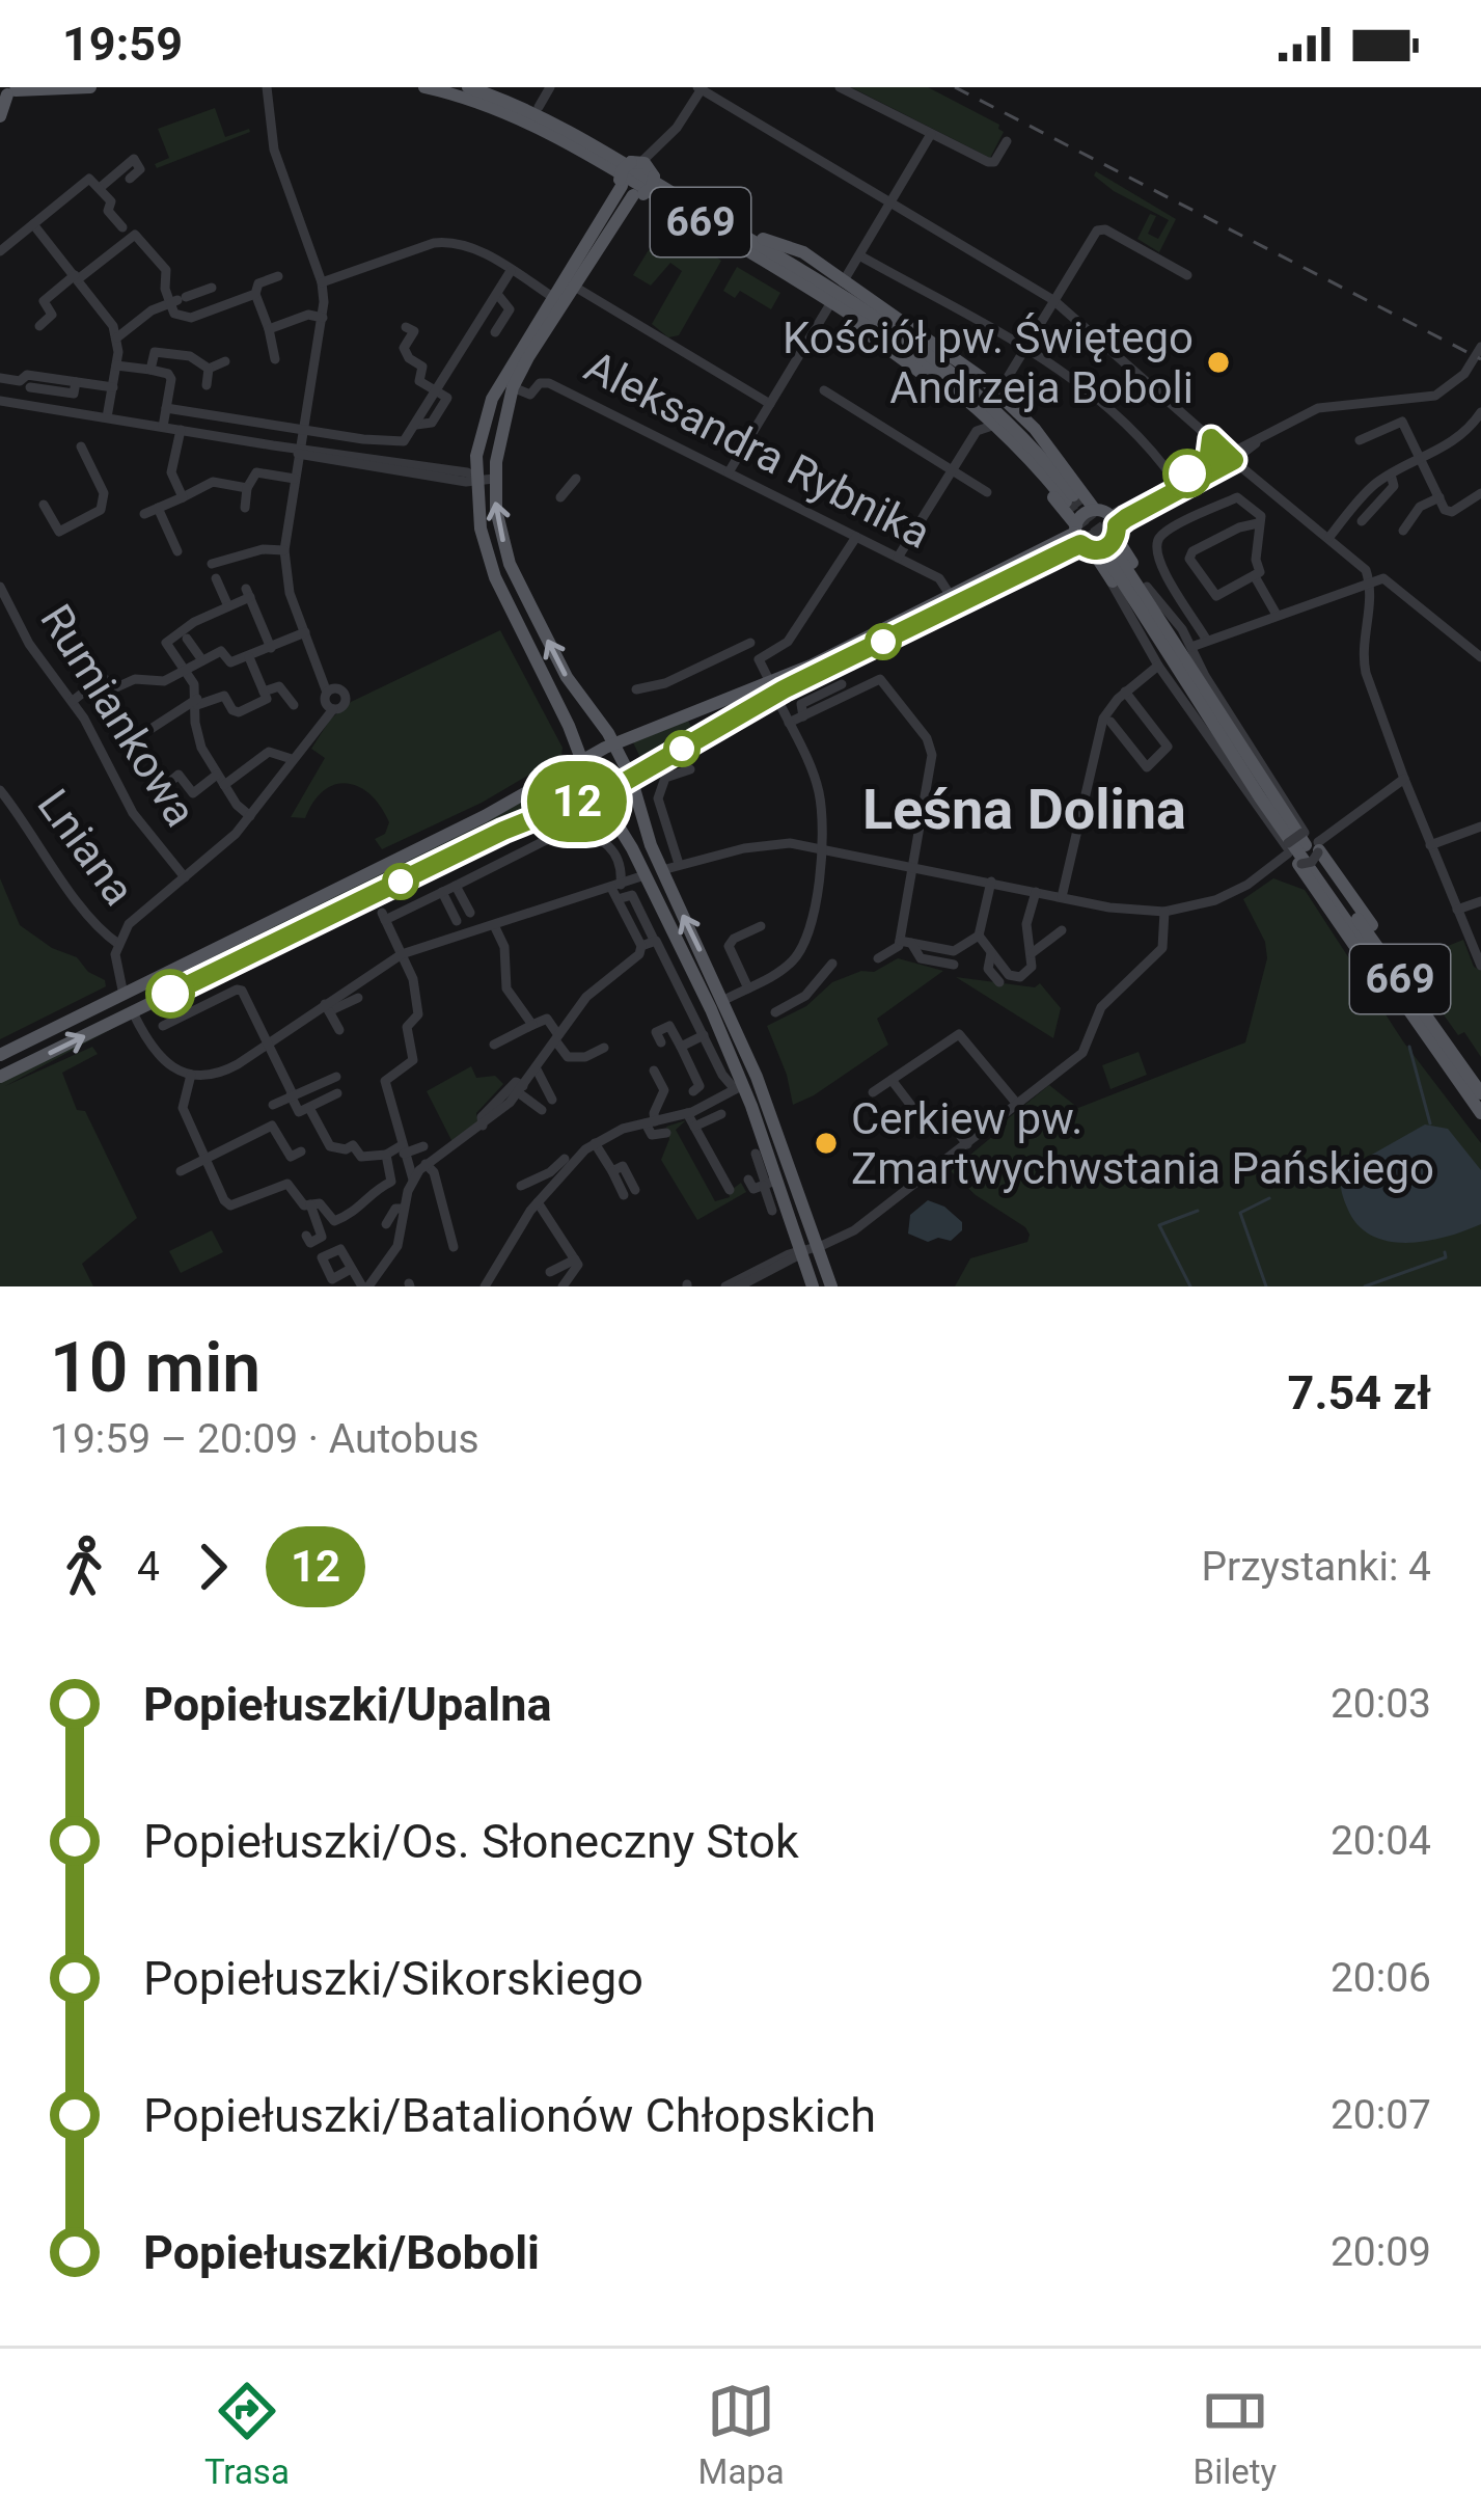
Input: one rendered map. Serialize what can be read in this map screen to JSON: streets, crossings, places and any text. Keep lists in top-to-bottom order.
{
  "streets": {
    "main road": ["669"],
    "street": ["Aleksandra Rybnika", "Rumiankowa", "Lniana"]
  },
  "districts": ["Leśna Dolina"],
  "places": ["Kościół pw. Świętego Andrzeja Boboli", "Cerkiew pw. Zmartwychwstania Pańskiego"],
  "lines": ["bus line 12"],
  "page": {
    "status": "19:59",
    "on_map": "12",
    "heading": ["10 min", "19:59 – 20:09 · Autobus", "7.54 zł"],
    "legs": ["4", "12", "Przystanki: 4"],
    "list": [
      {
        "name": "Popiełuszki/Upalna",
        "value": "20:03"
      },
      {
        "name": "Popiełuszki/Os. Słoneczny Stok",
        "value": "20:04"
      },
      {
        "name": "Popiełuszki/Sikorskiego",
        "value": "20:06"
      },
      {
        "name": "Popiełuszki/Batalionów Chłopskich",
        "value": "20:07"
      },
      {
        "name": "Popiełuszki/Boboli",
        "value": "20:09"
      }
    ],
    "tabs": ["Trasa", "Mapa", "Bilety"]
  }
}
